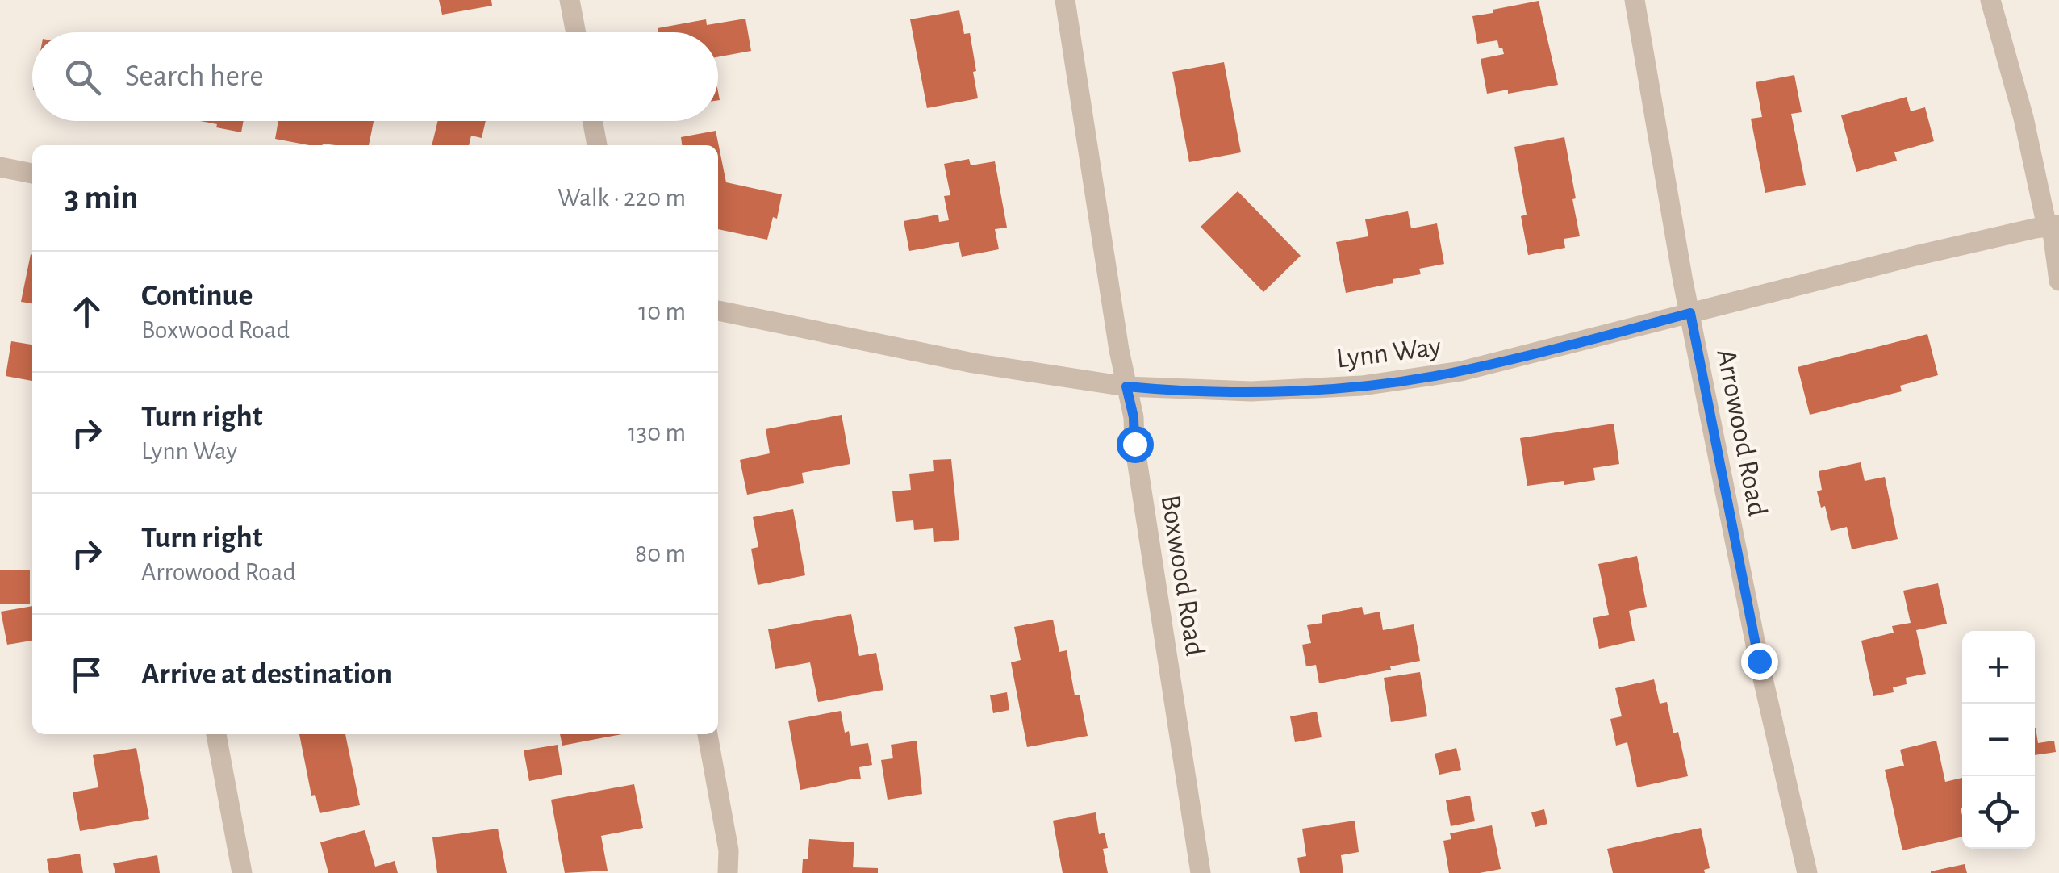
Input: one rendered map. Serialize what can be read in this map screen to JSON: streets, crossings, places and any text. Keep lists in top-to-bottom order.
{
  "streets": {
    "street": ["Lynn Way", "Arrowood Road", "Boxwood Road"]
  },
  "crossings": [
    ["Lynn Way", "Arrowood Road"],
    ["Lynn Way", "Boxwood Road"]
  ],
  "page": {
    "search": "Search here",
    "heading": ["3 min", "Walk · 220 m"],
    "list": [
      ["Continue", "Boxwood Road", "10 m"],
      ["Turn right", "Lynn Way", "130 m"],
      ["Turn right", "Arrowood Road", "80 m"],
      "Arrive at destination"
    ],
    "map_buttons": ["+", "−"]
  }
}
